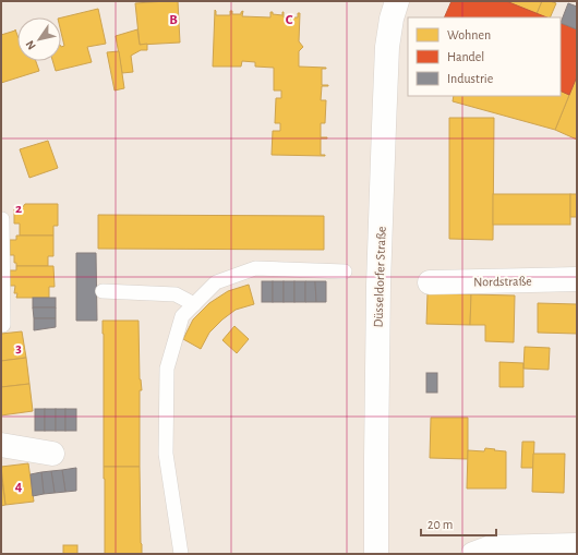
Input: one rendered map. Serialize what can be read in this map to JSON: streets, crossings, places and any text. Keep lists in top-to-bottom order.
{
  "streets": {
    "main road": ["Düsseldorfer Straße", "Nordstraße"]
  },
  "legend": ["Wohnen", "Handel", "Industrie"],
  "scale_bar": "20 m",
  "north": "bottom left",
  "grid": {
    "columns": ["B", "C"],
    "rows": ["2", "3", "4"]
  }
}
